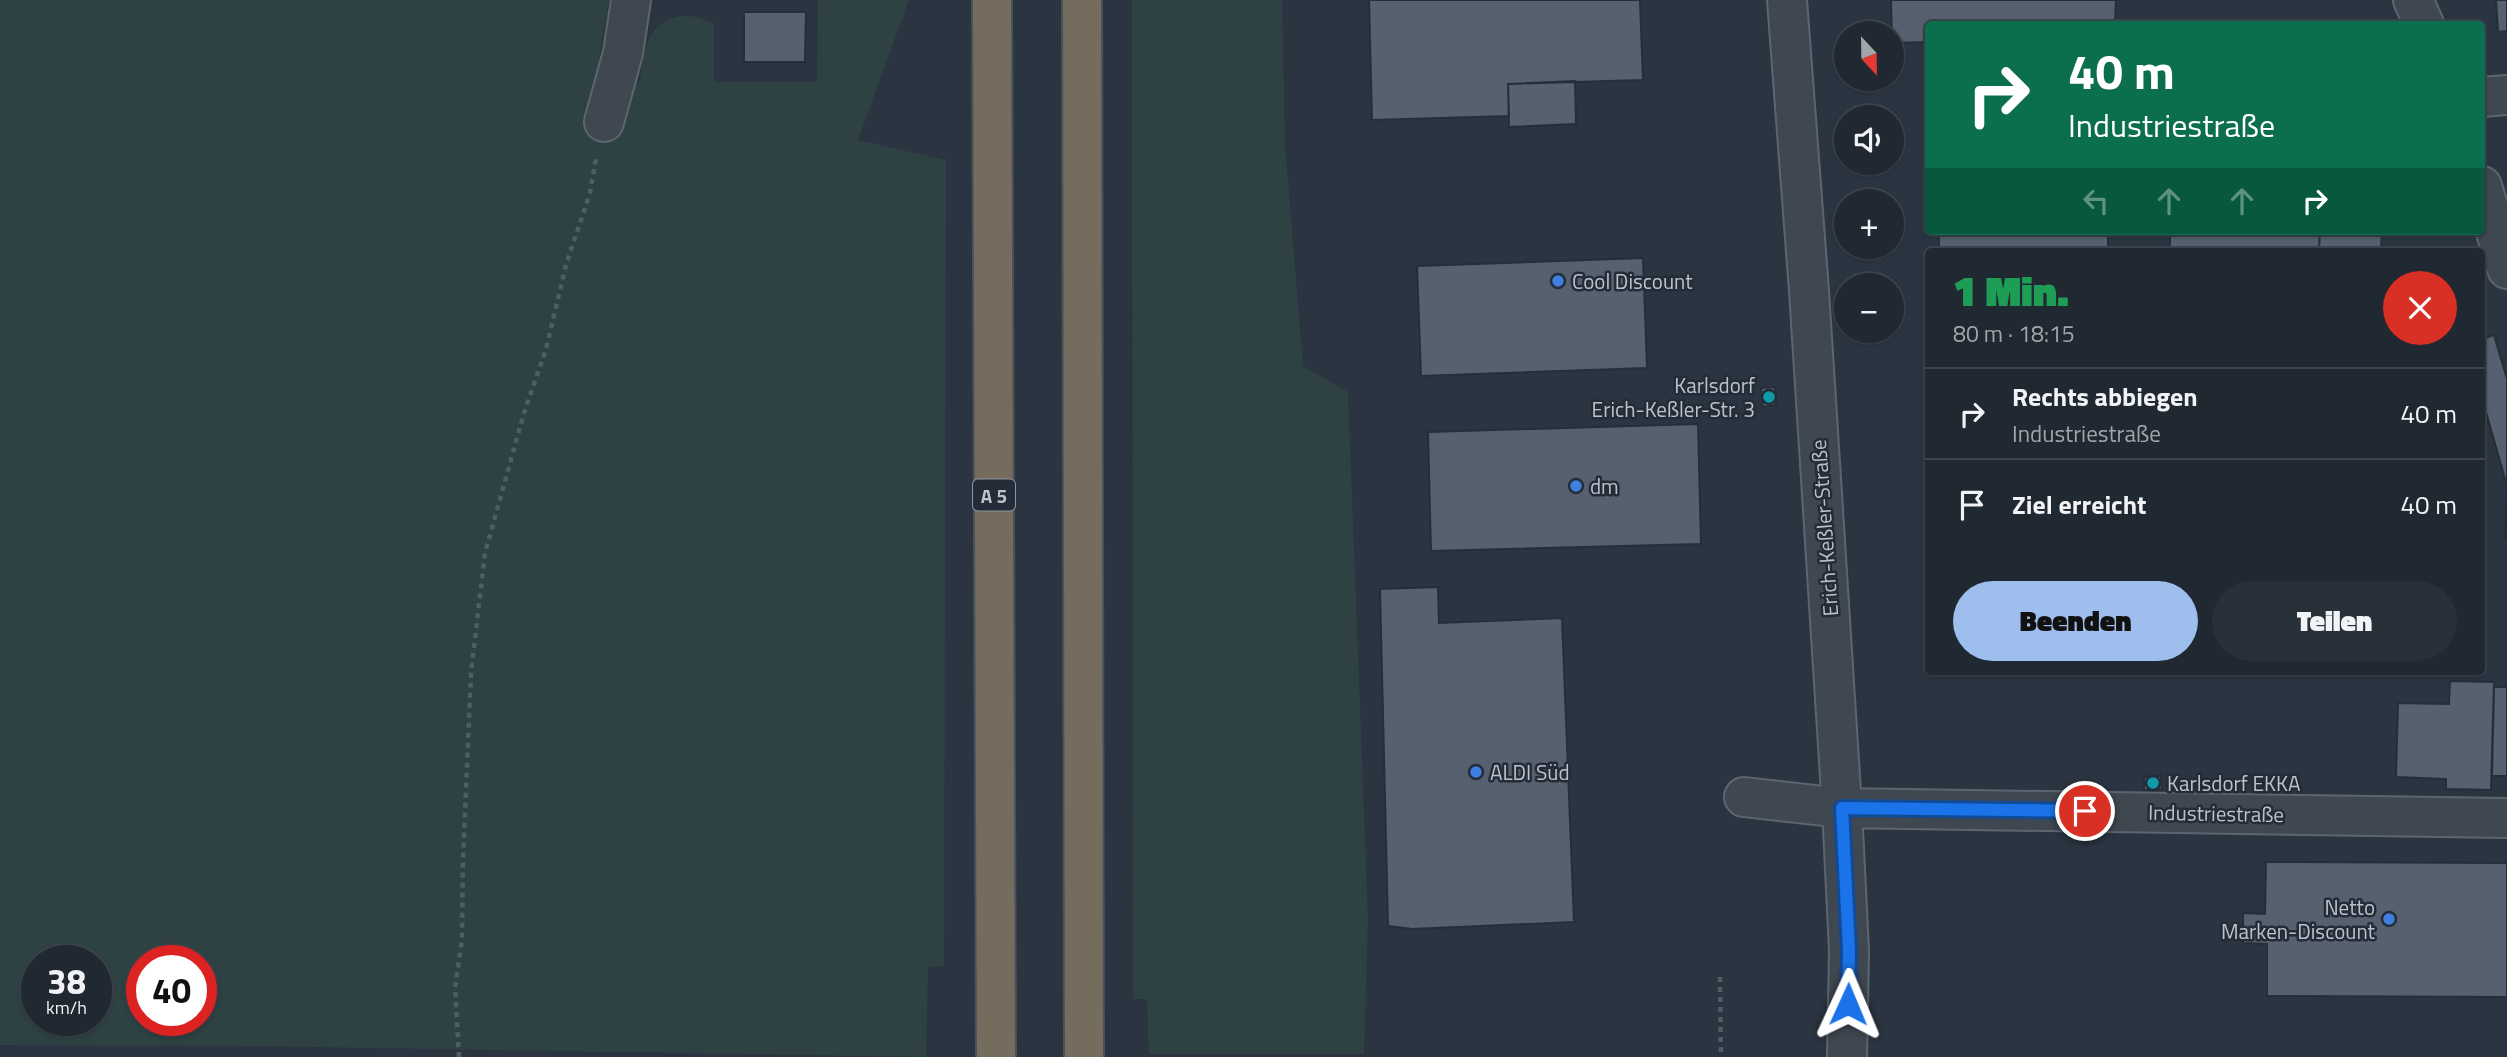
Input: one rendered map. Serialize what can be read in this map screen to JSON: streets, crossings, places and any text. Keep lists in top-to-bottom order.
{
  "streets": {
    "highway": ["A 5"],
    "street": ["Erich-Keßler-Straße", "Industriestraße"]
  },
  "crossings": [
    ["Erich-Keßler-Straße", "Industriestraße"]
  ],
  "places": [
    "Cool Discount",
    "Karlsdorf Erich-Keßler-Str. 3",
    "dm",
    "ALDI Süd",
    "Karlsdorf EKKA",
    "Netto Marken-Discount"
  ],
  "north": "bottom",
  "page": {
    "map_buttons": ["+", "−"],
    "turn": ["40 m", "Industriestraße"],
    "heading": ["1 Min.", "80 m · 18:15"],
    "list": [
      {
        "name": "Rechts abbiegen",
        "note": "Industriestraße",
        "value": "40 m"
      },
      {
        "name": "Ziel erreicht",
        "value": "40 m"
      }
    ],
    "buttons": ["Beenden", "Teilen"],
    "speed": "38 km/h",
    "limit": "40"
  }
}
